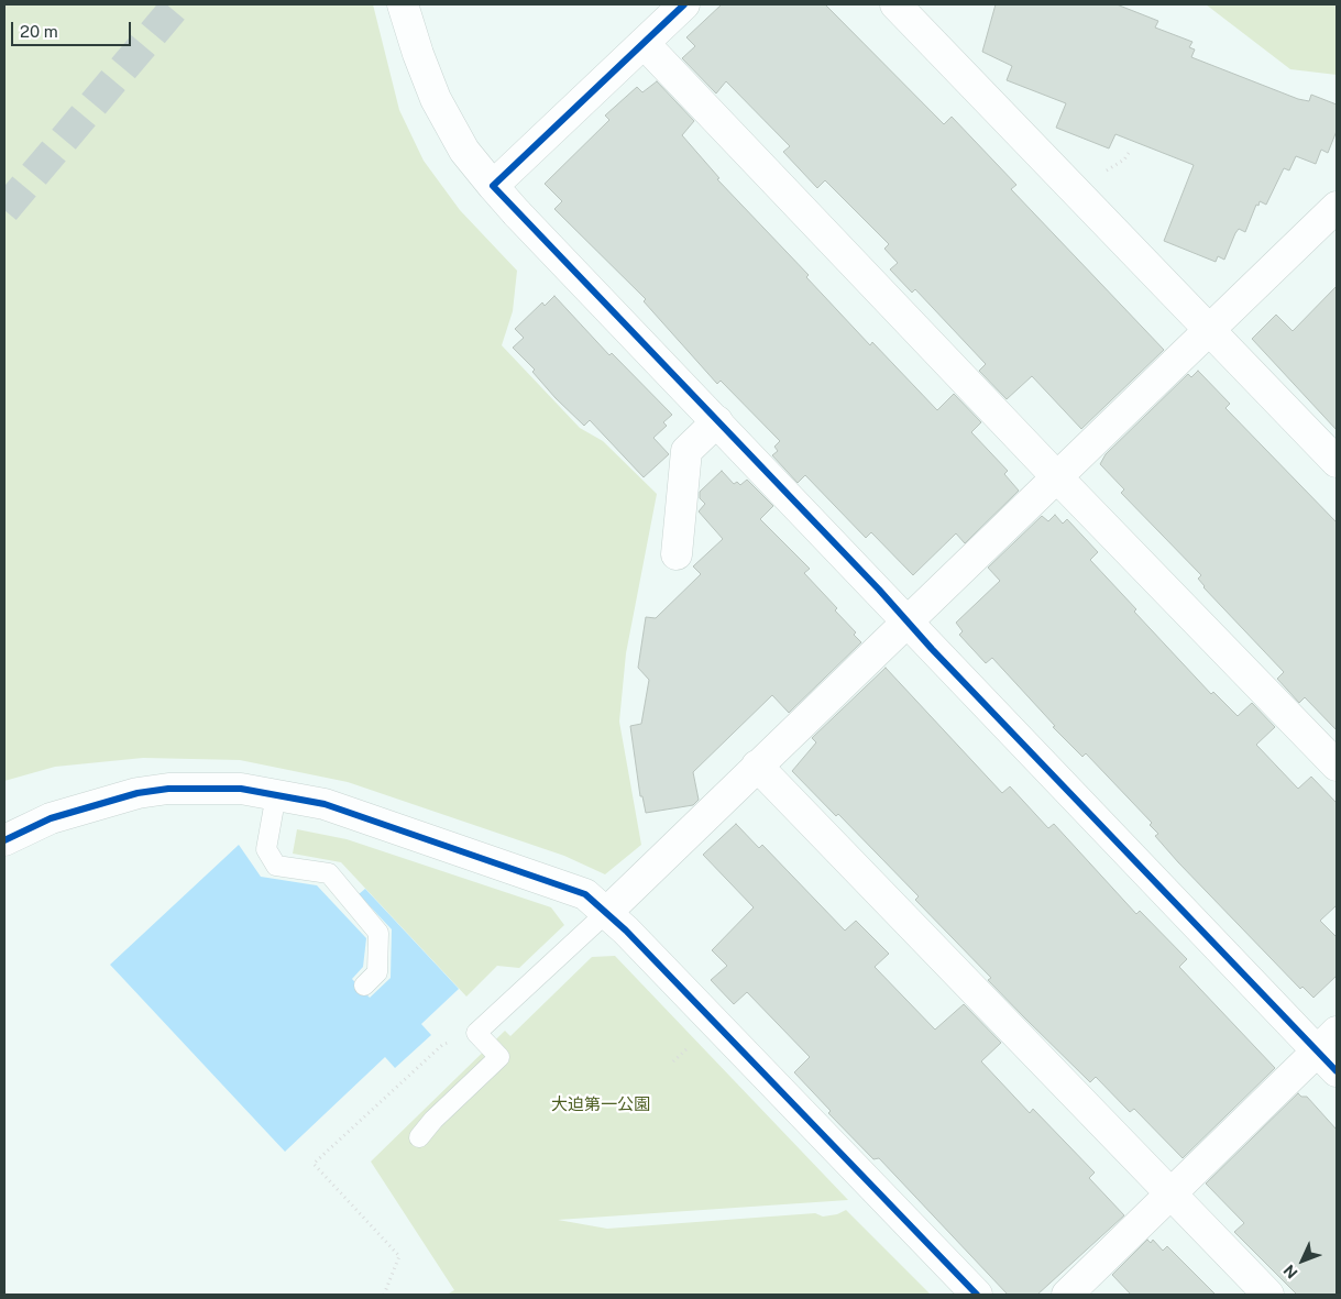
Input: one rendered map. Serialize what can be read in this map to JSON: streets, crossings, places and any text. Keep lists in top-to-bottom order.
{
  "parks": ["大迫第一公園"],
  "scale_bar": "20 m",
  "north": "bottom left"
}
